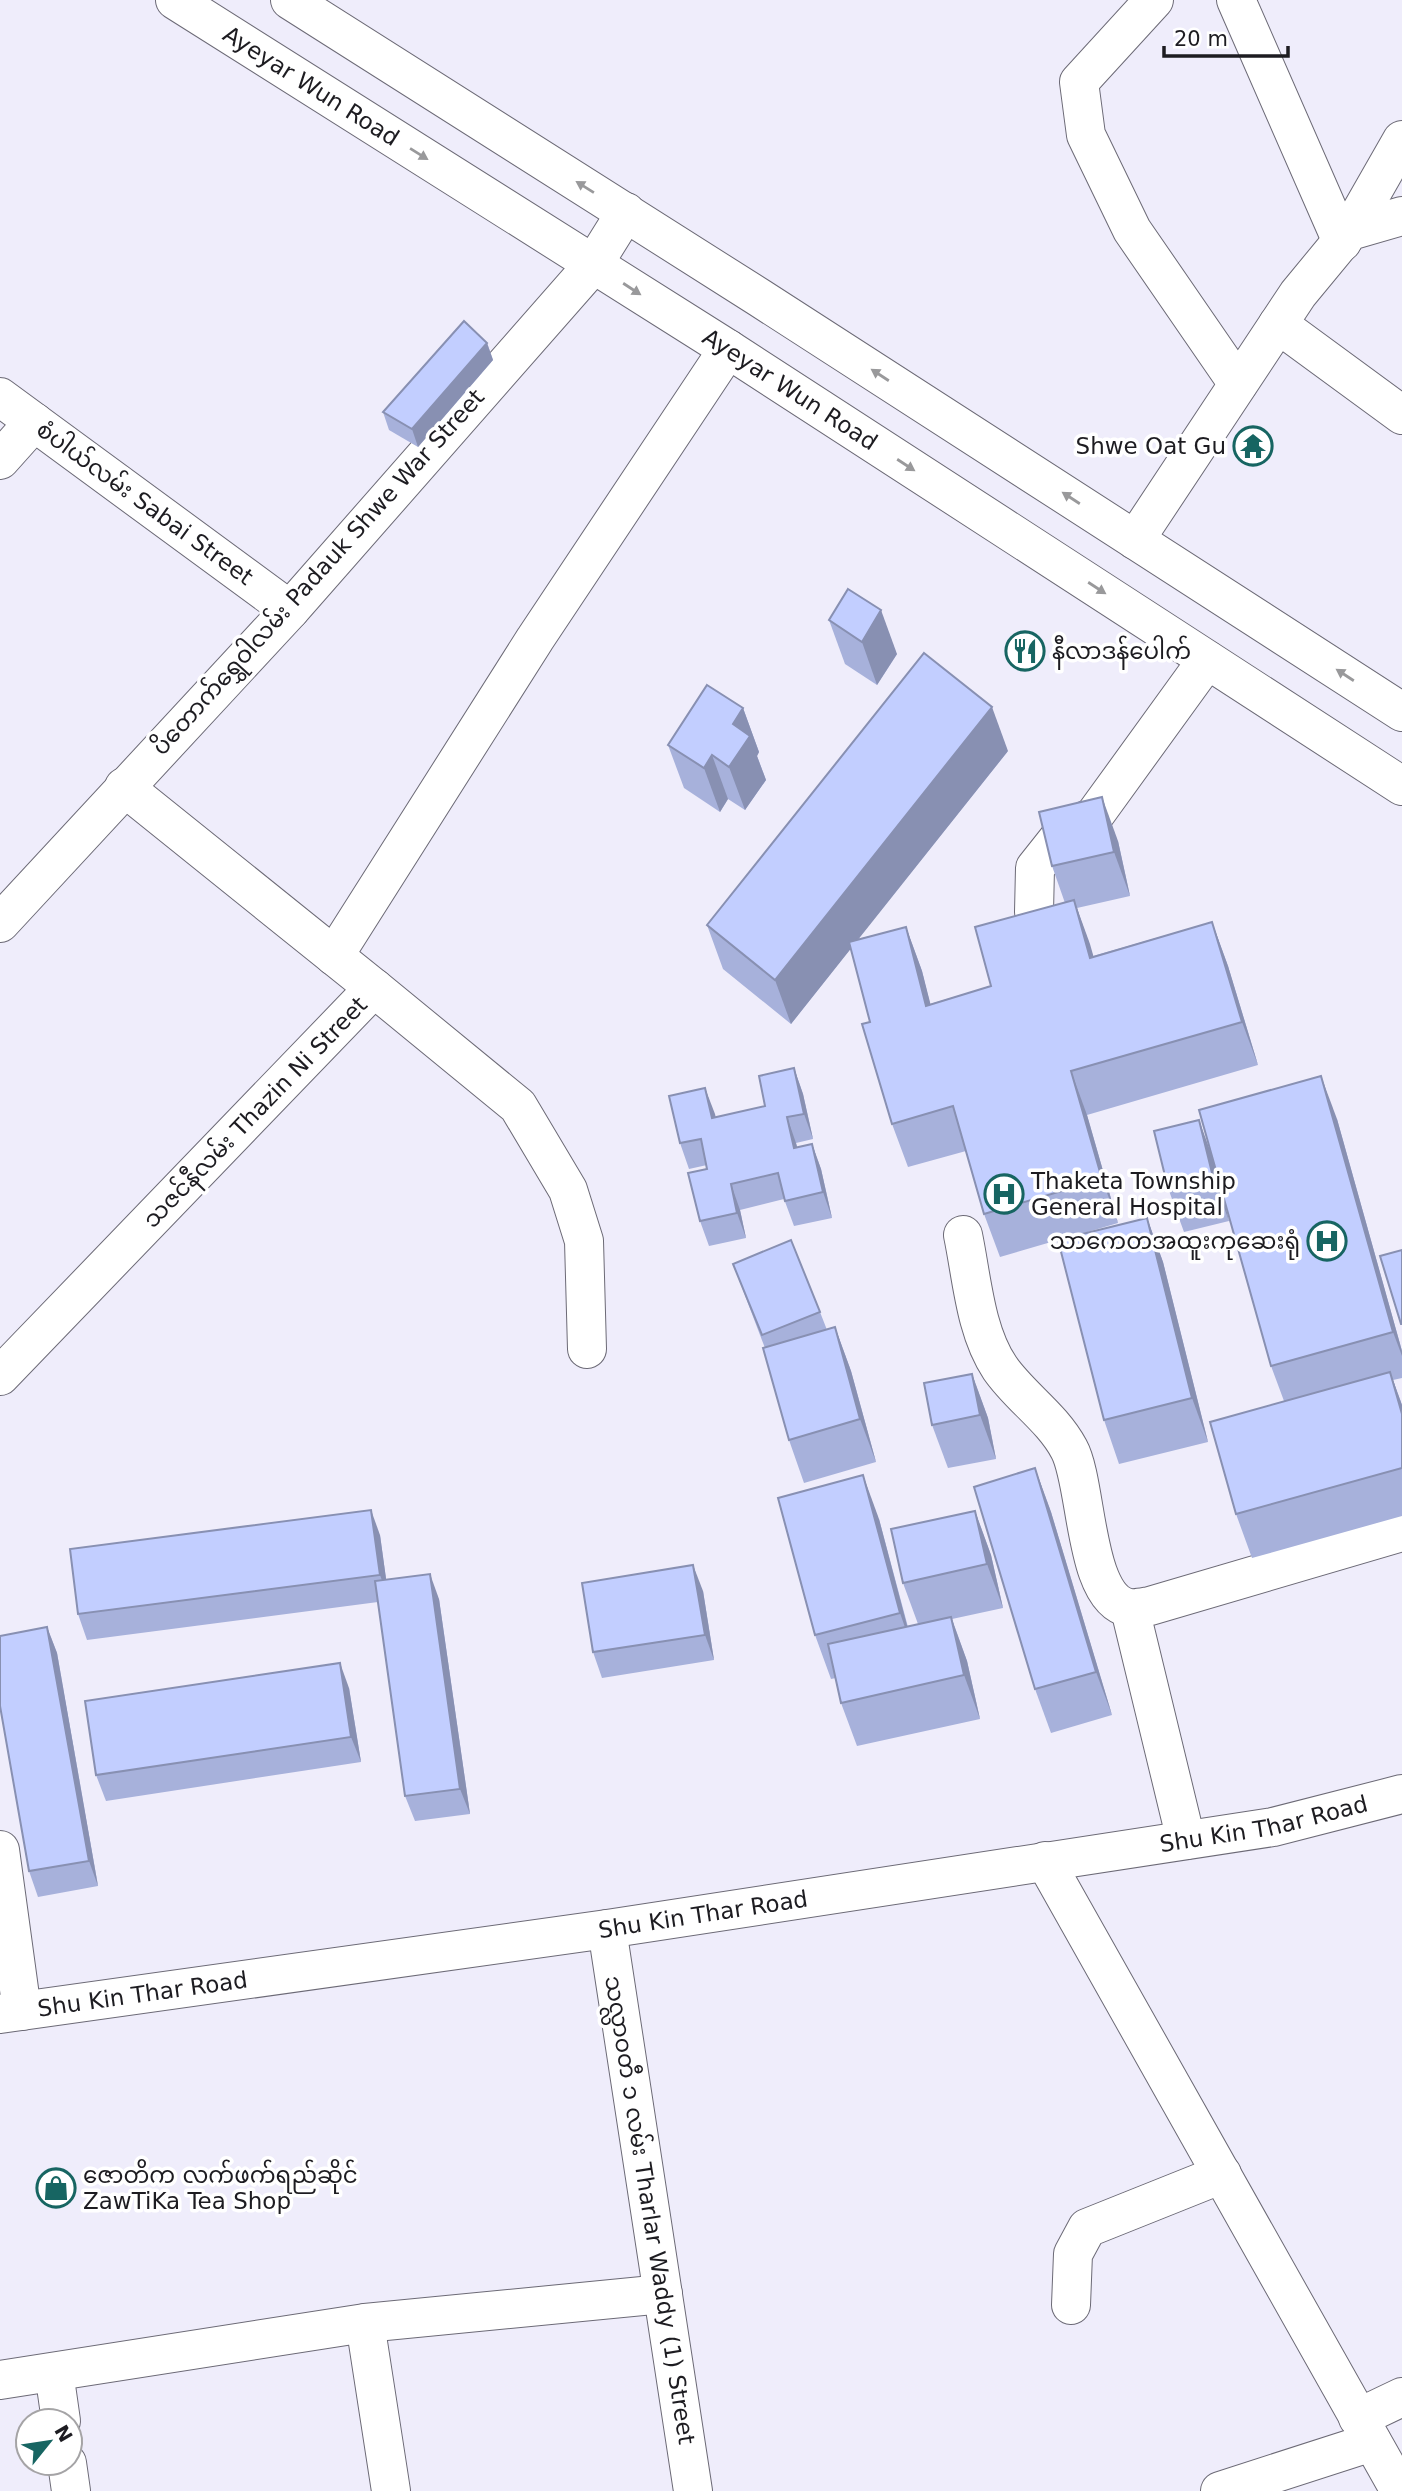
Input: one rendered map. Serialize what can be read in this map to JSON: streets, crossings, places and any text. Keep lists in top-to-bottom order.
{
  "streets": {
    "street": [
      "Ayeyar Wun Road",
      "စံပါယ်လမ်း Sabai Street",
      "ပိတောက်ရွှေဝါလမ်း Padauk Shwe War Street",
      "သဇင်နီလမ်း Thazin Ni Street",
      "Shu Kin Thar Road",
      "သလ္လာဝတီ ၁ လမ်း Tharlar Waddy (1) Street"
    ]
  },
  "crossings": [
    ["Ayeyar Wun Road", "ပိတောက်ရွှေဝါလမ်း Padauk Shwe War Street"],
    ["စံပါယ်လမ်း Sabai Street", "ပိတောက်ရွှေဝါလမ်း Padauk Shwe War Street"],
    ["ပိတောက်ရွှေဝါလမ်း Padauk Shwe War Street", "သဇင်နီလမ်း Thazin Ni Street"],
    ["Shu Kin Thar Road", "သလ္လာဝတီ ၁ လမ်း Tharlar Waddy (1) Street"]
  ],
  "places": {
    "temple": ["Shwe Oat Gu"],
    "restaurant": ["နီလာဒန်ပေါက်"],
    "hospital": ["Thaketa Township General Hospital", "သာကေတအထူးကုဆေးရုံ"],
    "shop": ["ဇောတိက လက်ဖက်ရည်ဆိုင် ZawTiKa Tea Shop"]
  },
  "scale_bar": "20 m",
  "north": "top right"
}
